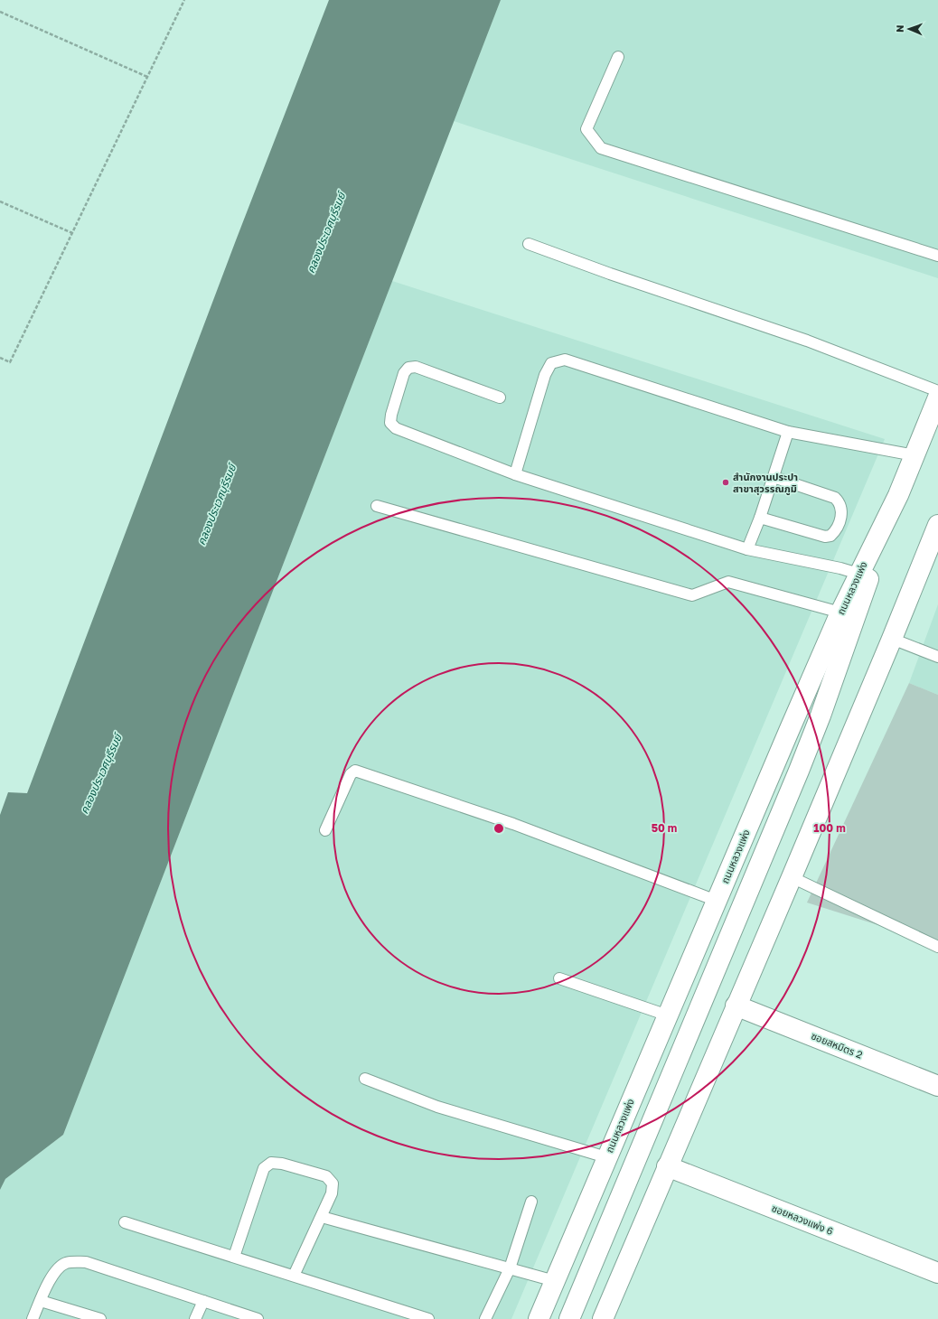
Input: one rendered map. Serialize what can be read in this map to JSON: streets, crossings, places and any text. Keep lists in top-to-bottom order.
{
  "streets": {
    "main road": ["ถนนหลวงแพ่ง", "ซอยสหมิตร 2", "ซอยหลวงแพ่ง 6"]
  },
  "water": ["คลองประเวศบุรีรมย์"],
  "places": ["สำนักงานประปา สาขาสุวรรณภูมิ"],
  "north": "left",
  "rings": ["50 m", "100 m"]
}
